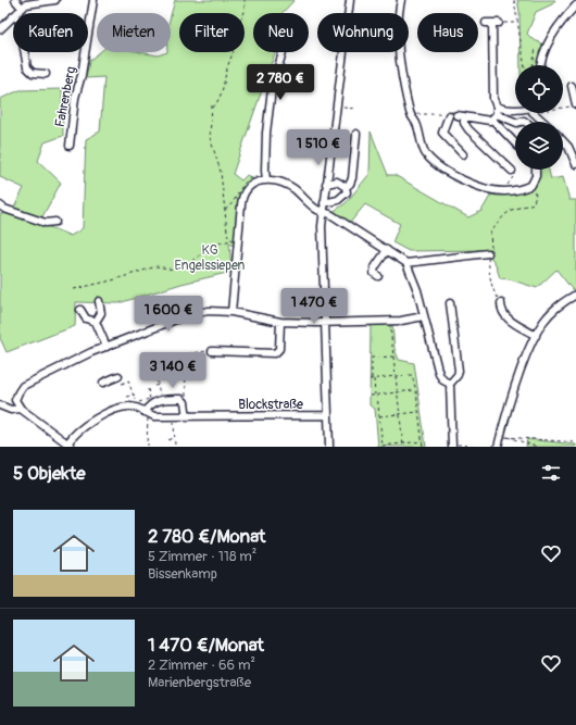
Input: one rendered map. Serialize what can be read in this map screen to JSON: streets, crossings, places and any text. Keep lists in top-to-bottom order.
{
  "streets": {
    "street": ["Fahrenberg", "Blockstraße"]
  },
  "parks": ["KG Engelssiepen"],
  "page": {
    "chip": [
      "Kaufen",
      "Mieten",
      "Filter",
      "Neu",
      "Wohnung",
      "Haus"
    ],
    "price": [
      "2 780 €",
      "1 510 €",
      "1 470 €",
      "1 600 €",
      "3 140 €"
    ],
    "heading": "5 Objekte",
    "list": [
      {
        "name": "2 780 €/Monat",
        "note": "5 Zimmer · 118 m² · Bissenkamp"
      },
      {
        "name": "1 470 €/Monat",
        "note": "2 Zimmer · 66 m² · Marienbergstraße"
      }
    ]
  }
}
